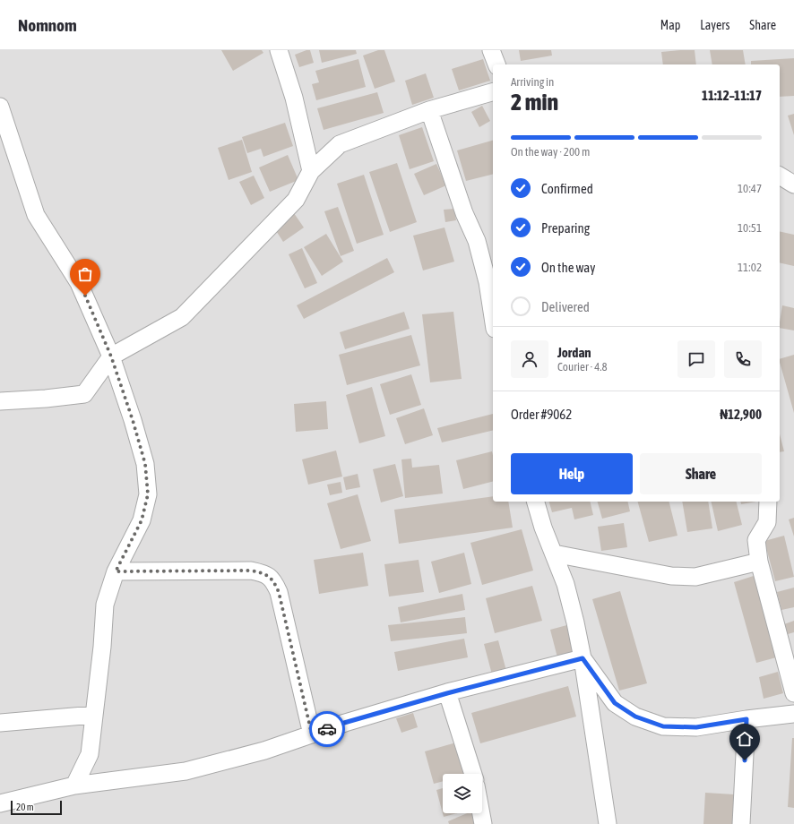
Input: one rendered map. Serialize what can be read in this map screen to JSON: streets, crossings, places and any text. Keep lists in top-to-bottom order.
{
  "scale_bar": "20 m",
  "page": {
    "header": "Nomnom",
    "nav": ["Map", "Layers", "Share"],
    "heading": ["2 min", "Arriving in", "11:12–11:17"],
    "panel": [
      "Jordan",
      "Courier · 4.8",
      "Order #9062",
      "₦12,900"
    ],
    "bar": "On the way · 200 m",
    "list": [
      ["Confirmed", "10:47"],
      ["Preparing", "10:51"],
      ["On the way", "11:02"],
      "Delivered"
    ],
    "buttons": ["Help", "Share"],
    "scale": "20 m"
  }
}
